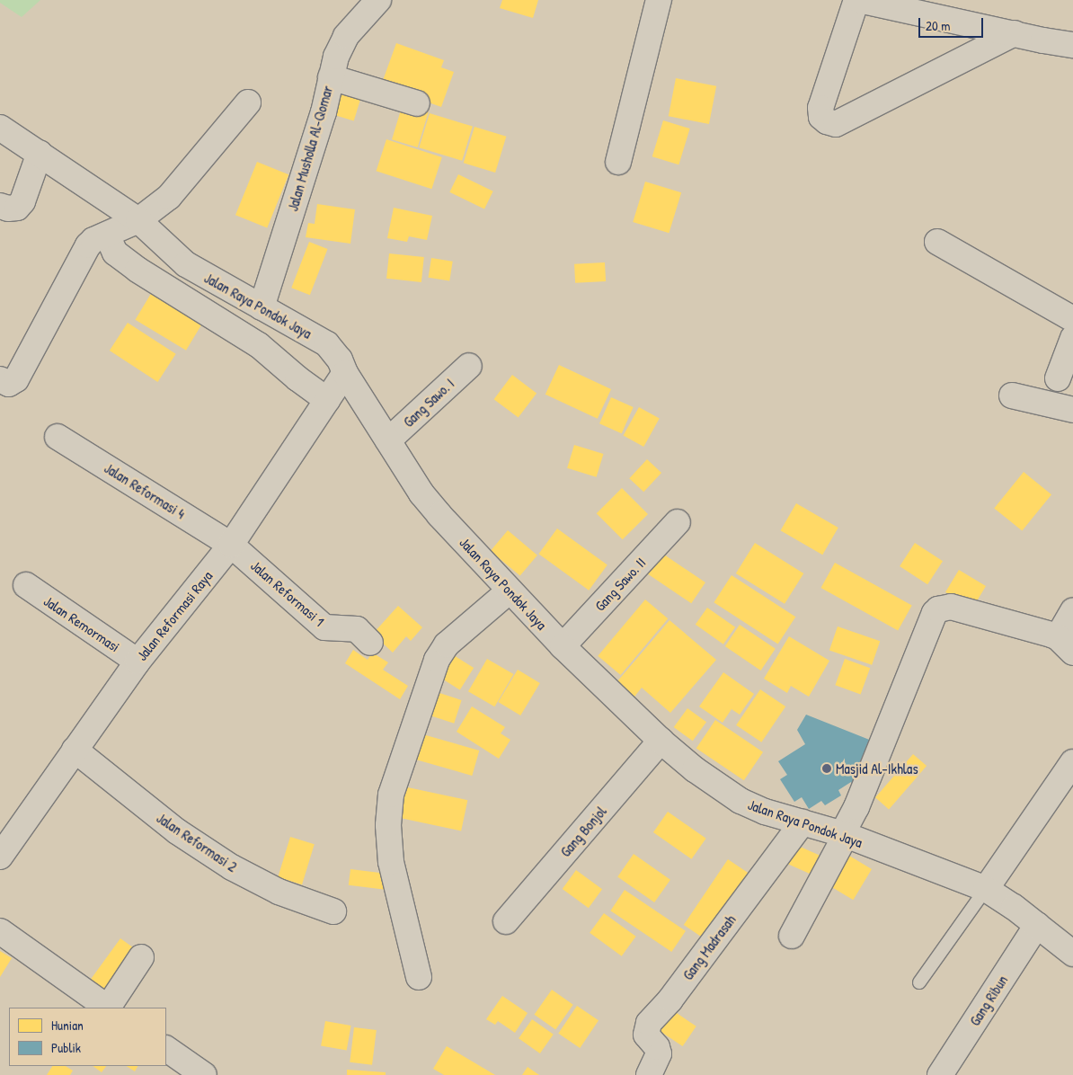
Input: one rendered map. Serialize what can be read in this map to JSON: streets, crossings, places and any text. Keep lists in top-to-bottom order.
{
  "streets": {
    "street": [
      "Jalan Musholla Al-Qomar",
      "Jalan Raya Pondok Jaya",
      "Gang Sawo. I",
      "Jalan Reformasi 4",
      "Gang Sawo. II",
      "Jalan Reformasi 1",
      "Jalan Reformasi Raya",
      "Jalan Remormasi",
      "Gang Bonjol",
      "Jalan Reformasi 2",
      "Gang Madrasah",
      "Gang Ribun"
    ]
  },
  "crossings": [
    ["Jalan Musholla Al-Qomar", "Jalan Raya Pondok Jaya"],
    ["Jalan Raya Pondok Jaya", "Gang Sawo. I"],
    ["Jalan Raya Pondok Jaya", "Gang Sawo. II"],
    ["Jalan Raya Pondok Jaya", "Jalan Reformasi Raya"],
    ["Jalan Raya Pondok Jaya", "Gang Bonjol"],
    ["Jalan Raya Pondok Jaya", "Gang Madrasah"],
    ["Jalan Raya Pondok Jaya", "Gang Ribun"],
    ["Jalan Reformasi 4", "Jalan Reformasi 1"],
    ["Jalan Reformasi 4", "Jalan Reformasi Raya"],
    ["Jalan Reformasi 1", "Jalan Reformasi Raya"],
    ["Jalan Reformasi Raya", "Jalan Remormasi"],
    ["Jalan Reformasi Raya", "Jalan Reformasi 2"]
  ],
  "places": ["Masjid Al-Ikhlas"],
  "legend": ["Hunian", "Publik"],
  "scale_bar": "20 m"
}
